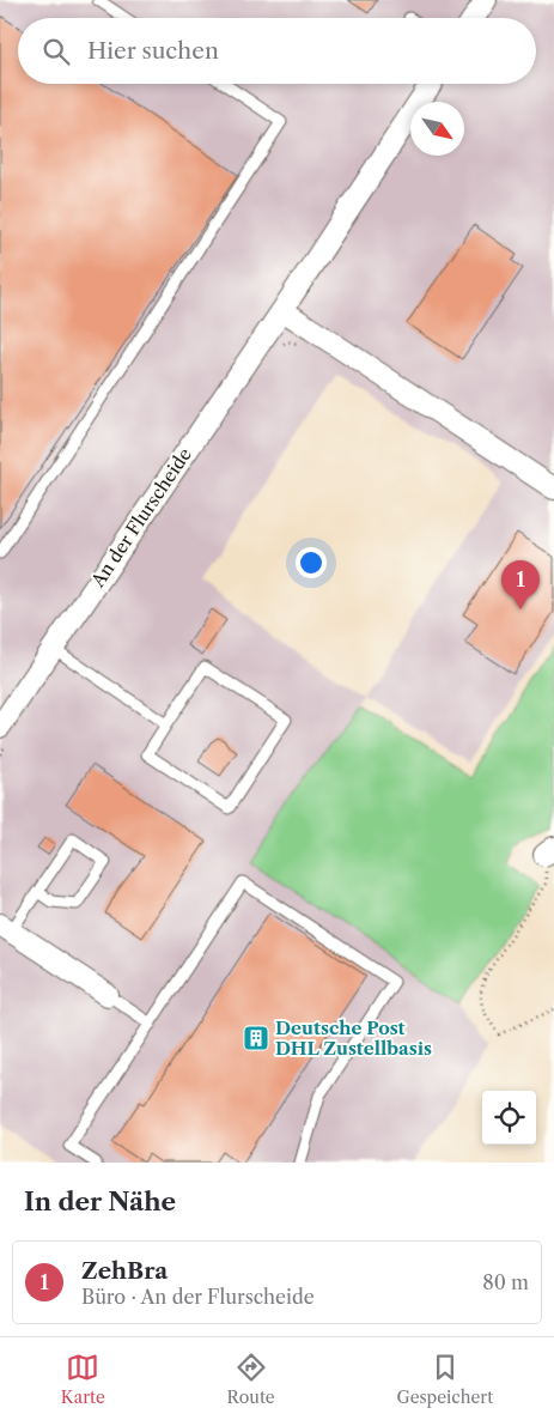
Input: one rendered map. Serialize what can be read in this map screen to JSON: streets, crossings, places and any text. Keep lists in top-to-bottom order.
{
  "streets": {
    "street": ["An der Flurscheide"]
  },
  "places": {
    "building": ["Deutsche Post DHL Zustellbasis"]
  },
  "north": "bottom right",
  "page": {
    "search": "Hier suchen",
    "pins": "1",
    "heading": "In der Nähe",
    "list": [
      {
        "mark": "1",
        "name": "ZehBra",
        "note": "Büro · An der Flurscheide",
        "value": "80 m"
      }
    ],
    "nav": ["Karte", "Route", "Gespeichert"]
  }
}
